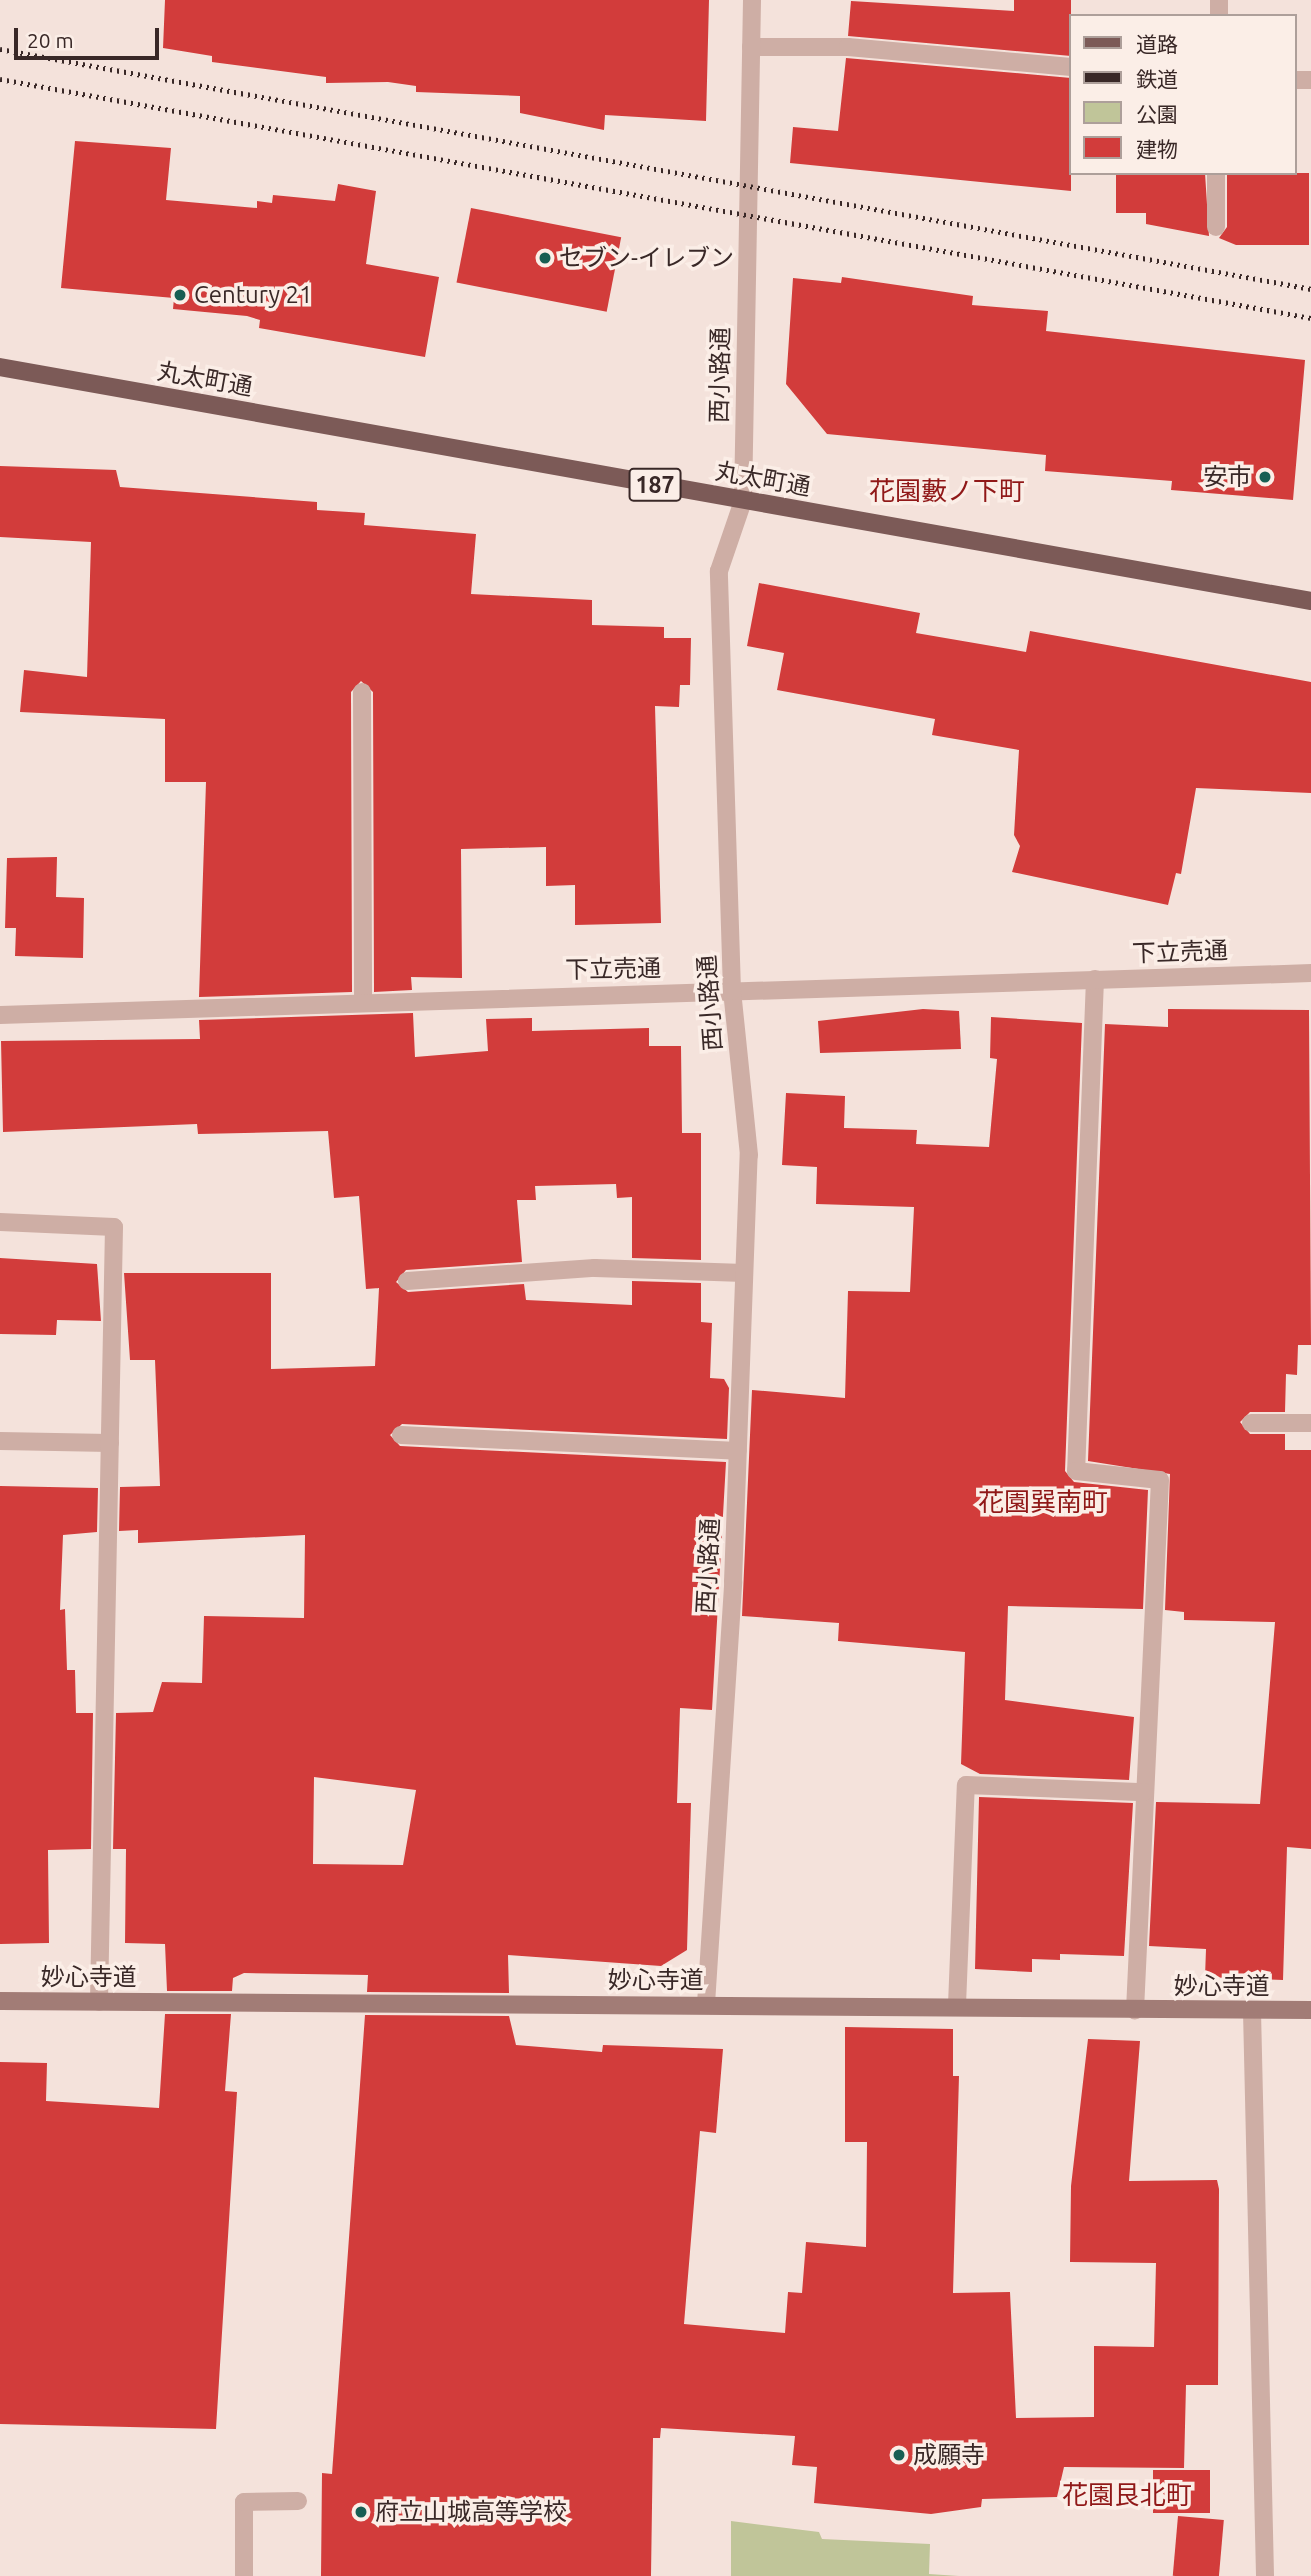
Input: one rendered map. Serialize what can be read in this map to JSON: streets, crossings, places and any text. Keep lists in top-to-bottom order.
{
  "streets": {
    "main road": ["丸太町通", "187", "妙心寺道"],
    "street": ["西小路通", "下立売通"]
  },
  "crossings": [
    ["西小路通", "丸太町通"],
    ["西小路通", "下立売通"],
    ["西小路通", "妙心寺道"]
  ],
  "districts": ["花園藪ノ下町", "花園巽南町", "花園艮北町"],
  "places": [
    "セブン-イレブン",
    "Century 21",
    "安市",
    "成願寺",
    "府立山城高等学校"
  ],
  "legend": [
    "道路",
    "鉄道",
    "公園",
    "建物"
  ],
  "scale_bar": "20 m"
}
